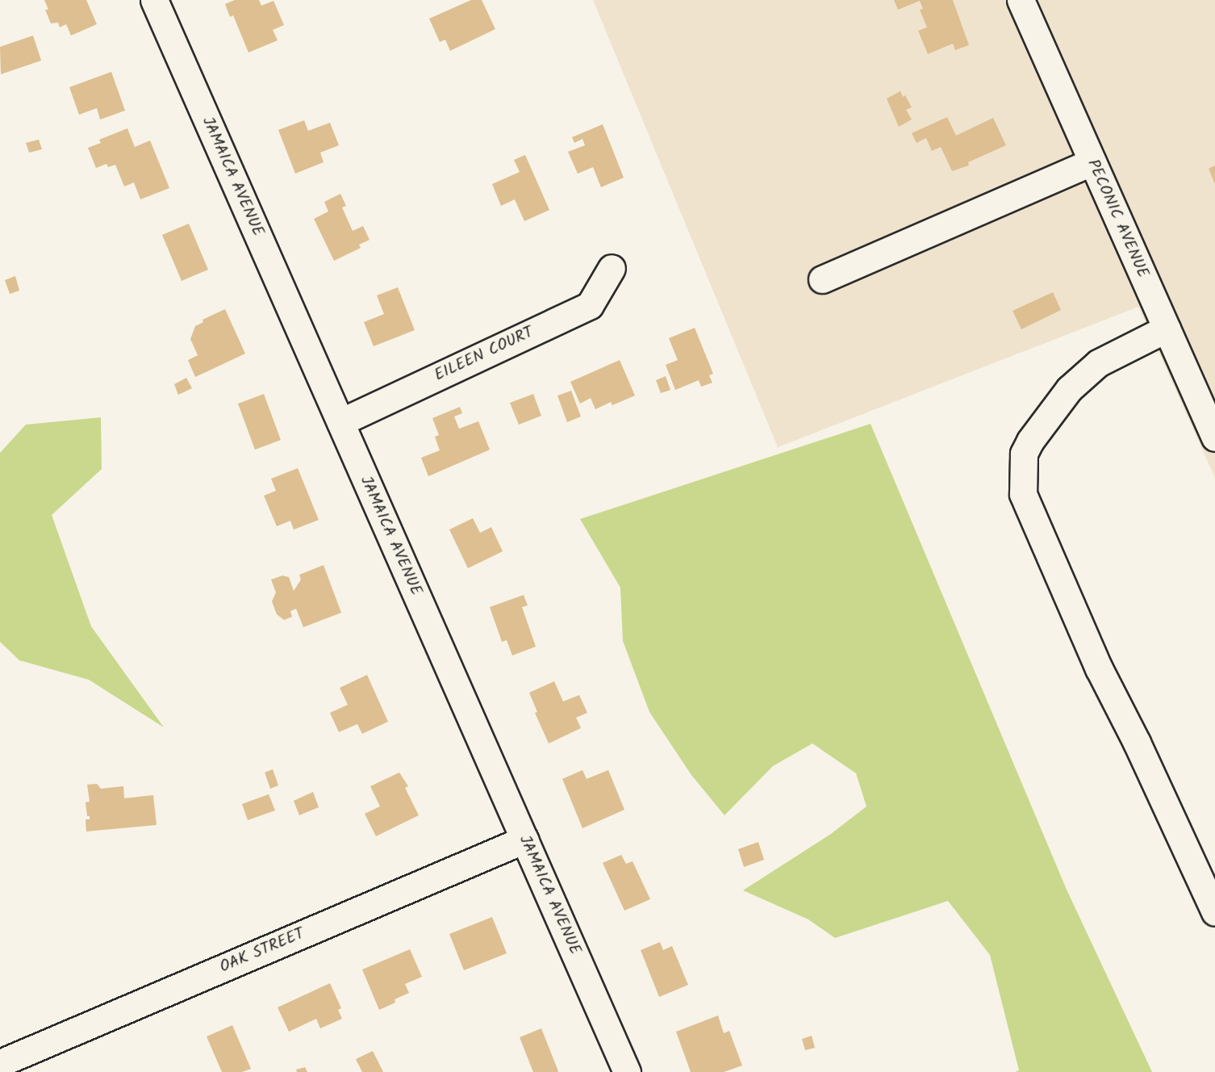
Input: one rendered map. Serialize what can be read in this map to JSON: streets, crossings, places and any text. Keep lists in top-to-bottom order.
{
  "streets": {
    "street": [
      "JAMAICA AVENUE",
      "PECONIC AVENUE",
      "EILEEN COURT",
      "OAK STREET"
    ]
  },
  "crossings": [
    ["JAMAICA AVENUE", "EILEEN COURT"],
    ["JAMAICA AVENUE", "OAK STREET"]
  ]
}
